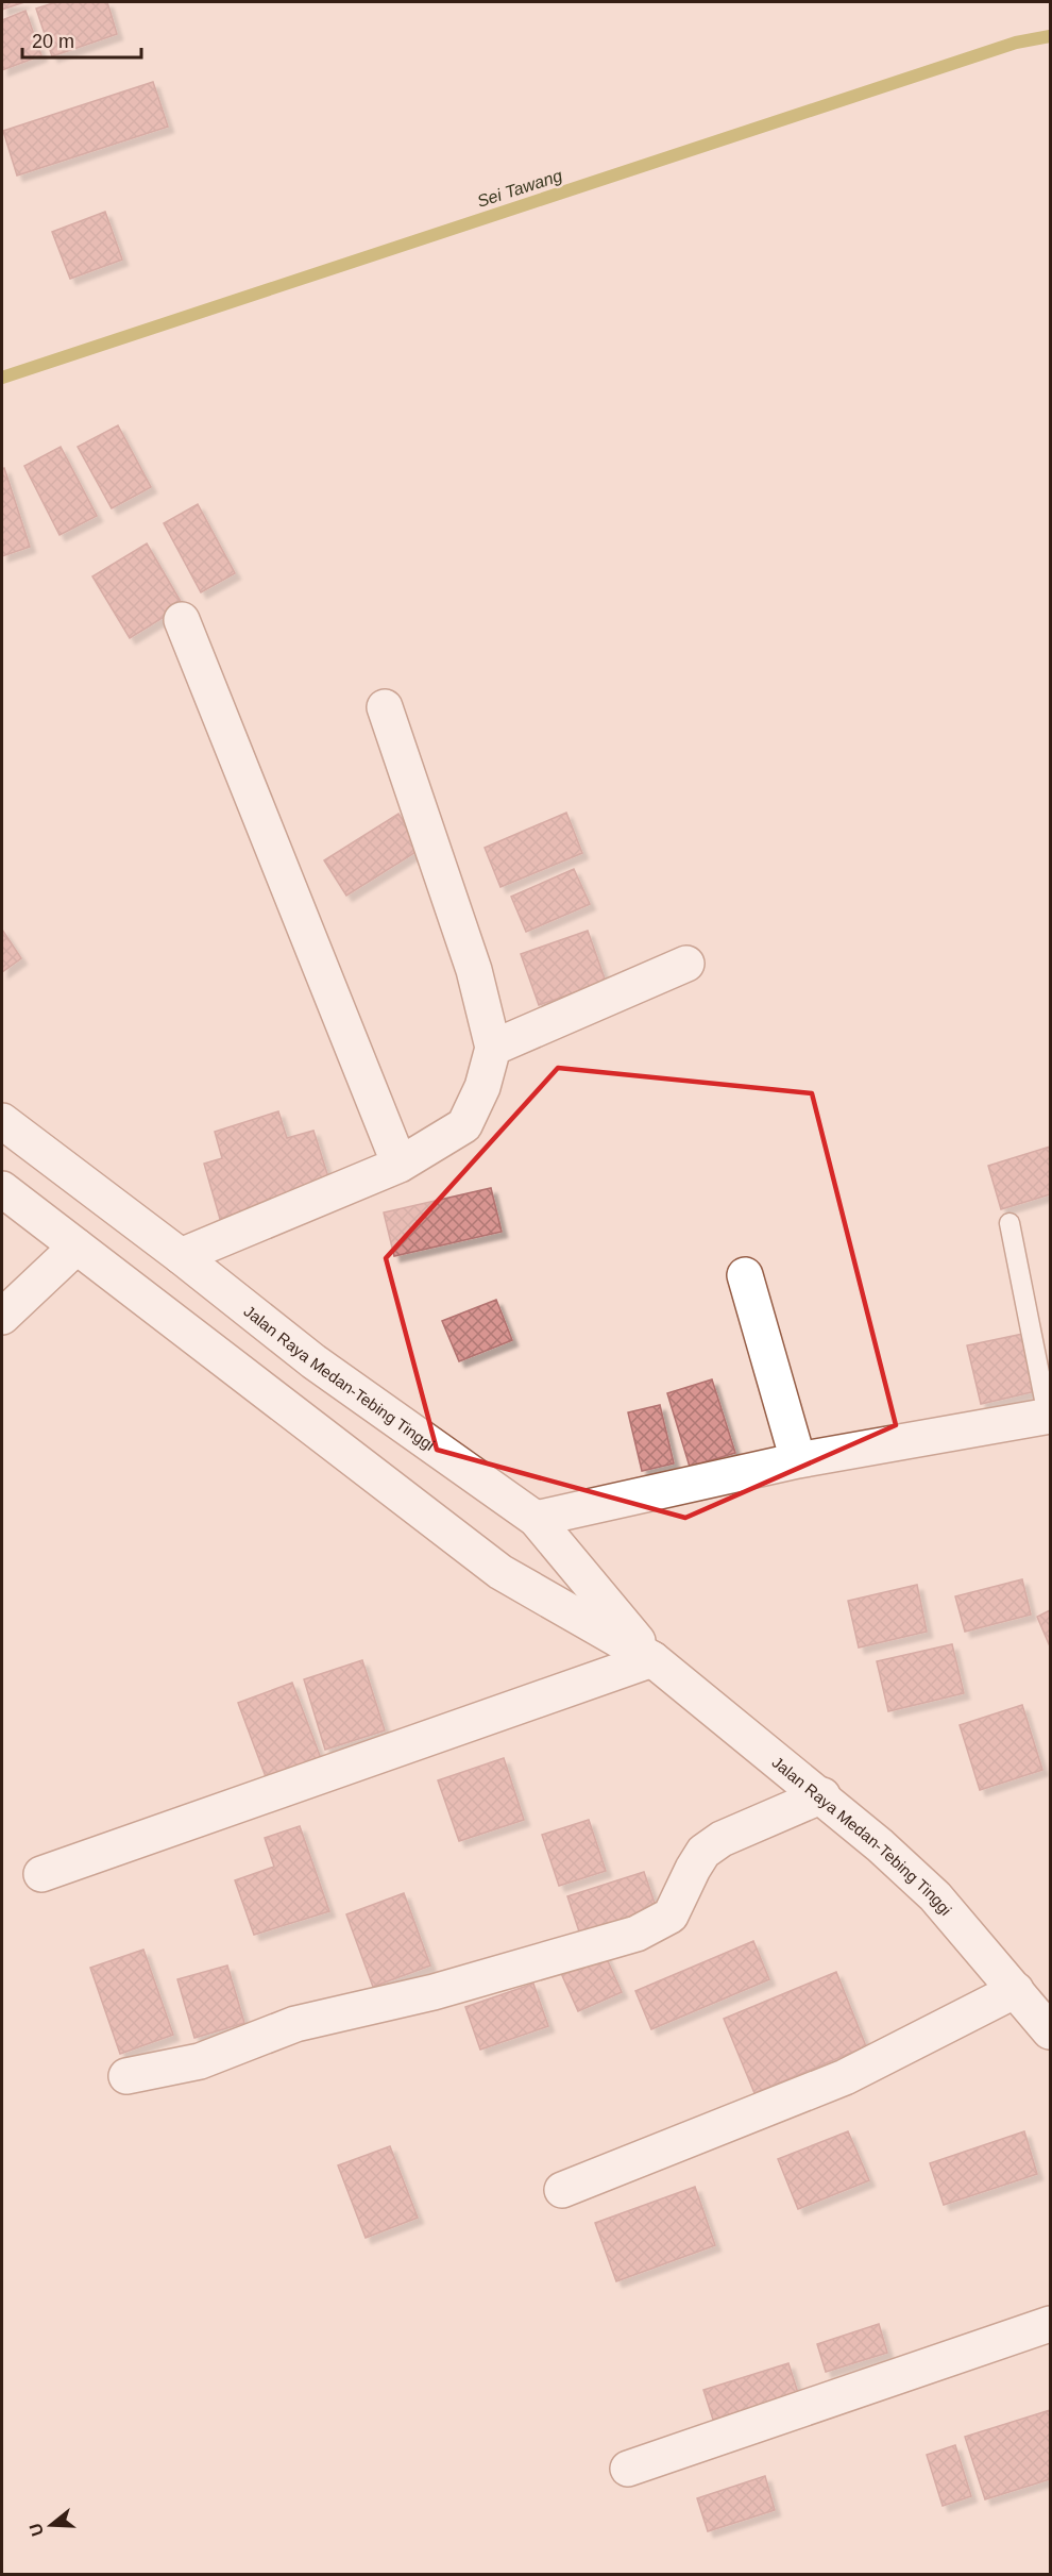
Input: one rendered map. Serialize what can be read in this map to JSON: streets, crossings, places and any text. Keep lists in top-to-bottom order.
{
  "streets": {
    "main road": ["Jalan Raya Medan-Tebing Tinggi"]
  },
  "water": ["Sei Tawang"],
  "scale_bar": "20 m",
  "north": "left"
}
